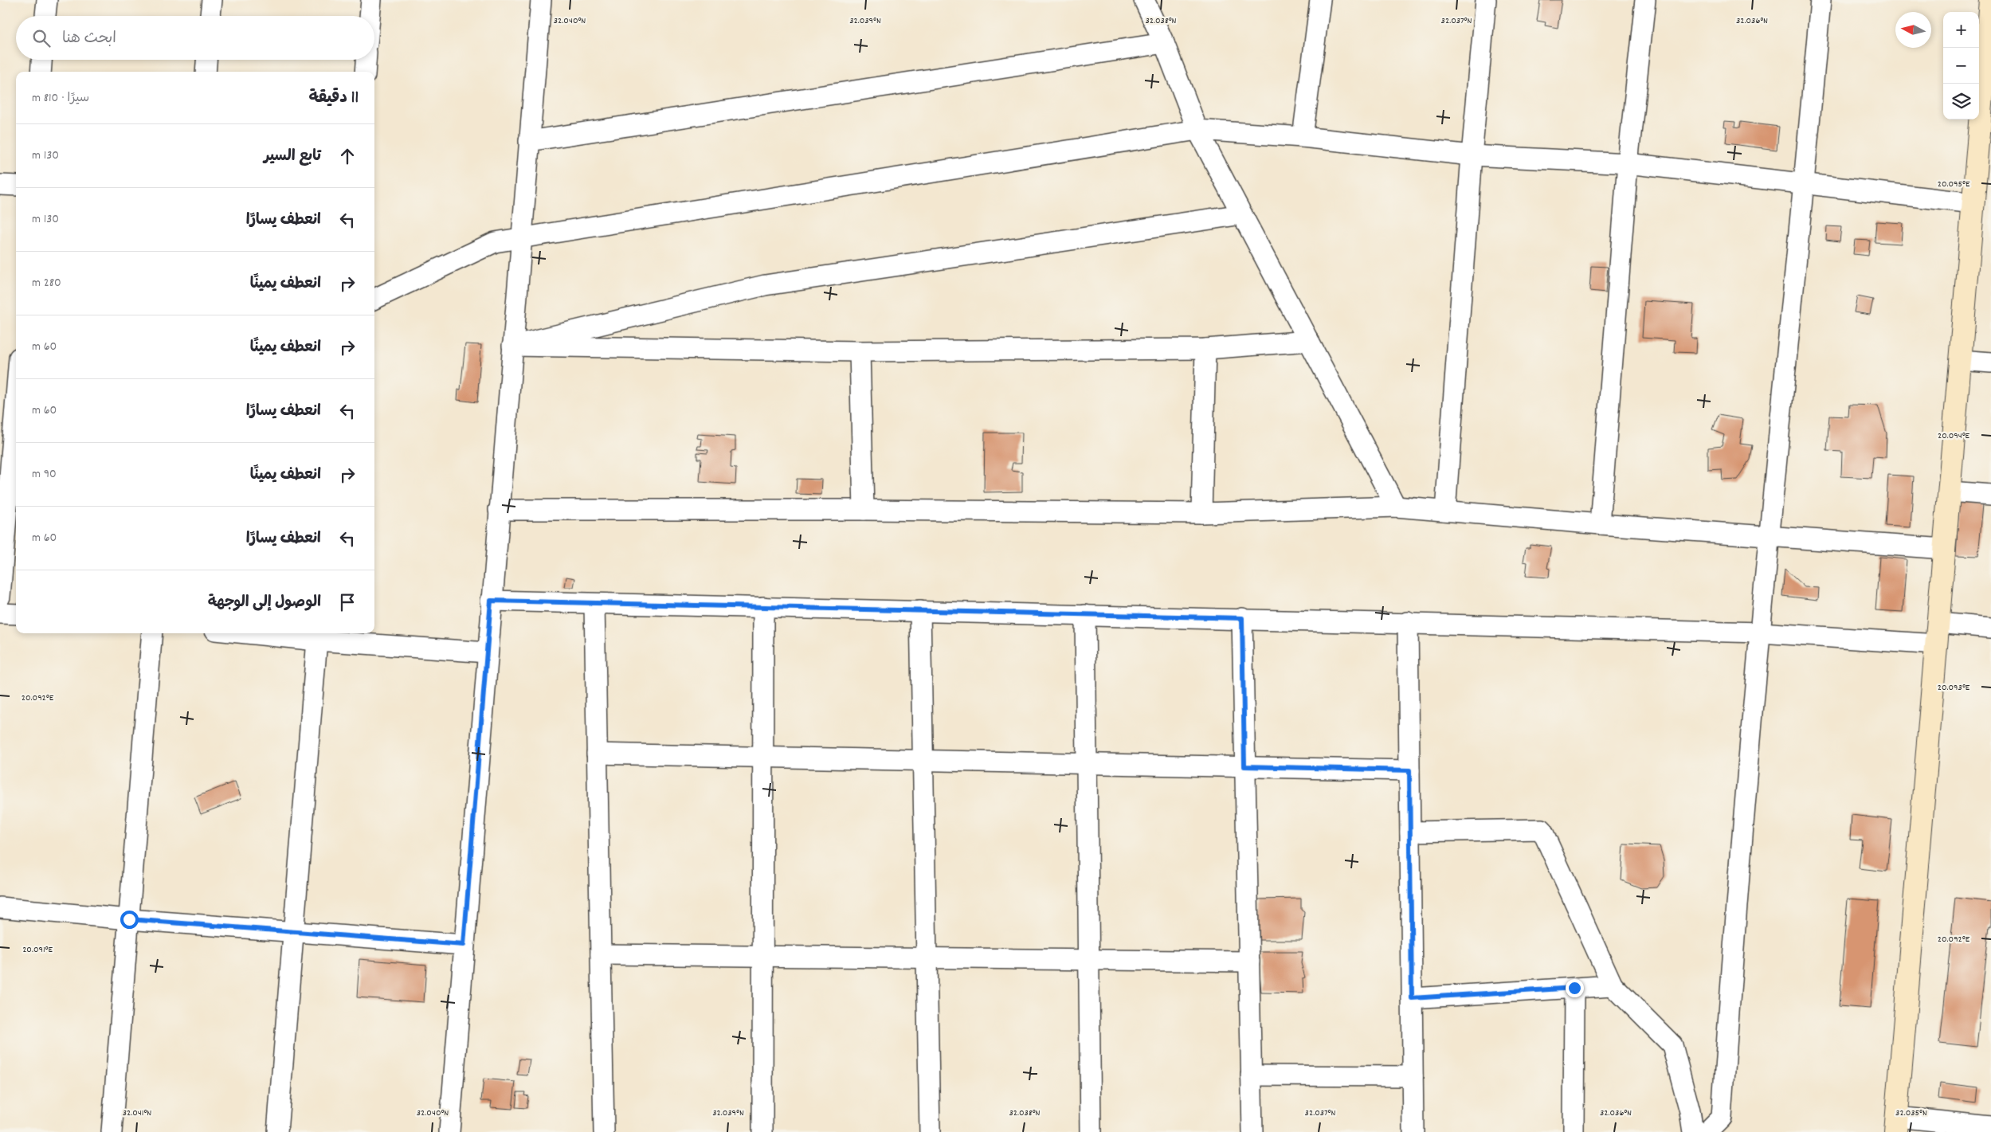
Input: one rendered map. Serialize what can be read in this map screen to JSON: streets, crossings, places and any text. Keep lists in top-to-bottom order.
{
  "north": "left",
  "page": {
    "map_buttons": ["+", "−"],
    "search": "ابحث هنا",
    "heading": ["11 دقيقة", "سيرًا · 810 m"],
    "list": [
      ["تابع السير", "130 m"],
      ["انعطف يسارًا", "130 m"],
      ["انعطف يمينًا", "280 m"],
      ["انعطف يمينًا", "60 m"],
      ["انعطف يسارًا", "60 m"],
      ["انعطف يمينًا", "90 m"],
      ["انعطف يسارًا", "60 m"],
      "الوصول إلى الوجهة"
    ]
  },
  "coordinates": [
    "32.040°N",
    "32.039°N",
    "32.038°N",
    "32.037°N",
    "32.036°N",
    "20.095°E",
    "20.094°E",
    "20.093°E",
    "20.092°E",
    "20.091°E",
    "32.041°N",
    "32.035°N"
  ]
}
